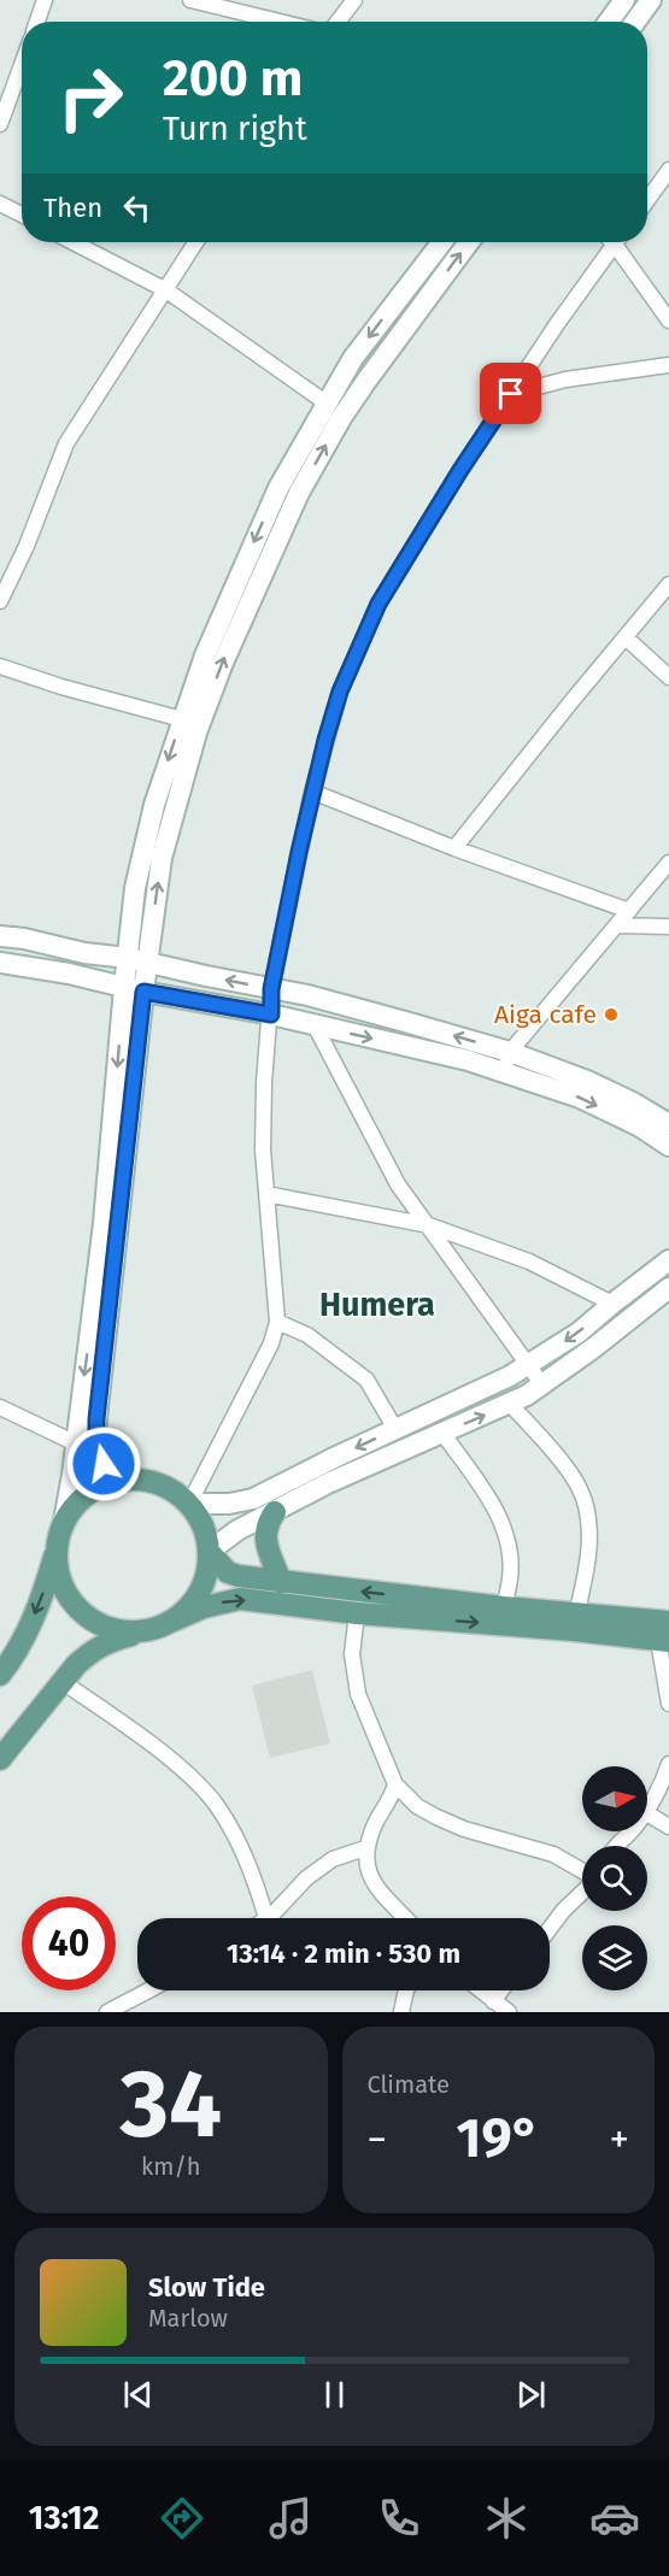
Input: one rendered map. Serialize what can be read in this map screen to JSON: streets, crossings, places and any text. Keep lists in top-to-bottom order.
{
  "districts": ["Humera"],
  "places": ["Aiga cafe"],
  "north": "right",
  "page": {
    "turn": ["200 m", "Turn right"],
    "then": "Then",
    "limit": "40",
    "trip": "13:14 · 2 min · 530 m",
    "tile": [
      ["34", "km/h"],
      "Climate"
    ],
    "heat": ["−", "19°", "+"],
    "song": ["Slow Tide", "Marlow"],
    "tabs": "13:12"
  }
}
